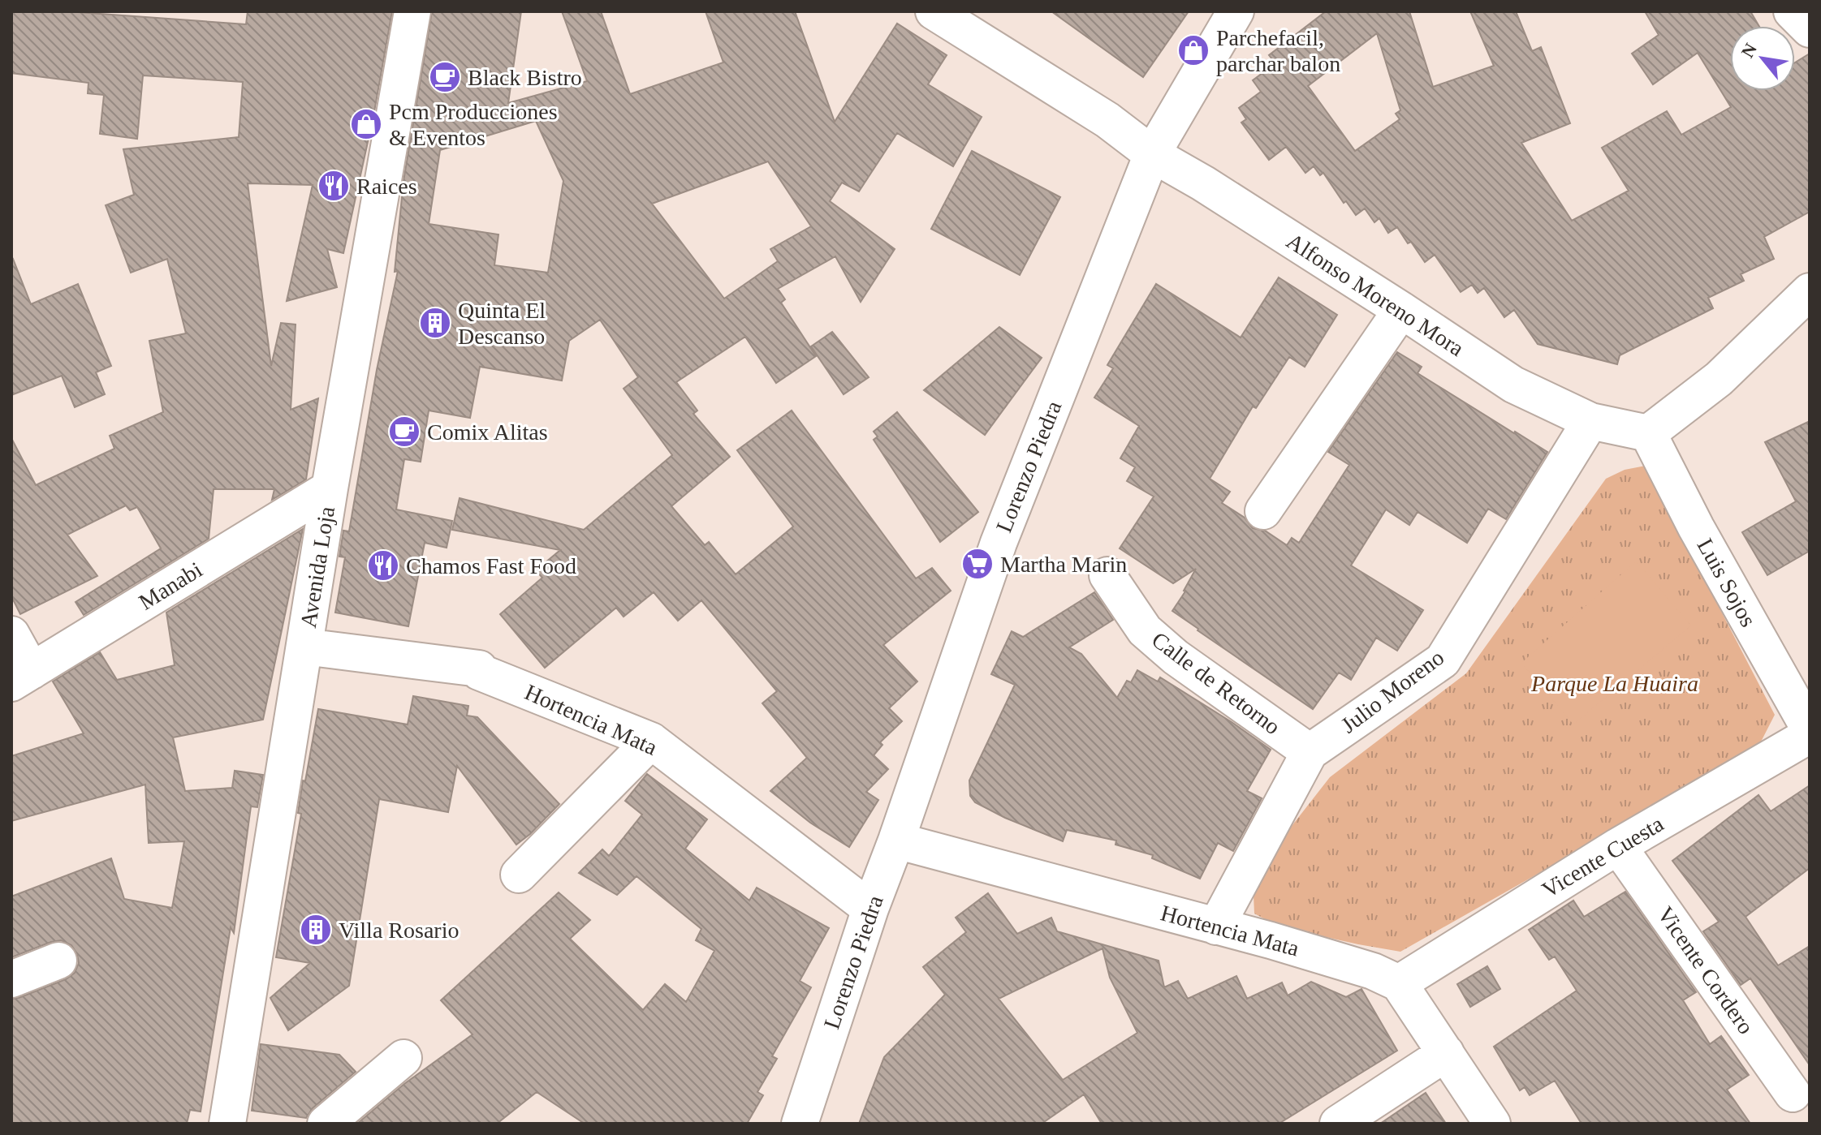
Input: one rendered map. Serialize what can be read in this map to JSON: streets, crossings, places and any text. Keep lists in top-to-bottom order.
{
  "streets": {
    "street": [
      "Alfonso Moreno Mora",
      "Lorenzo Piedra",
      "Avenida Loja",
      "Luis Sojos",
      "Manabi",
      "Calle de Retorno",
      "Julio Moreno",
      "Hortencia Mata",
      "Vicente Cuesta",
      "Vicente Cordero"
    ]
  },
  "crossings": [
    ["Alfonso Moreno Mora", "Lorenzo Piedra"],
    ["Alfonso Moreno Mora", "Luis Sojos"],
    ["Alfonso Moreno Mora", "Julio Moreno"],
    ["Lorenzo Piedra", "Hortencia Mata"],
    ["Avenida Loja", "Manabi"],
    ["Avenida Loja", "Hortencia Mata"],
    ["Calle de Retorno", "Julio Moreno"],
    ["Julio Moreno", "Hortencia Mata"],
    ["Hortencia Mata", "Vicente Cuesta"],
    ["Vicente Cuesta", "Vicente Cordero"]
  ],
  "parks": ["Parque La Huaira"],
  "places": {
    "shop": ["Parchefacil, parchar balon", "Pcm Producciones & Eventos"],
    "cafe": ["Black Bistro", "Comix Alitas"],
    "restaurant": ["Raices", "Chamos Fast Food"],
    "building": ["Quinta El Descanso", "Villa Rosario"],
    "supermarket": ["Martha Marin"]
  },
  "north": "top left"
}
